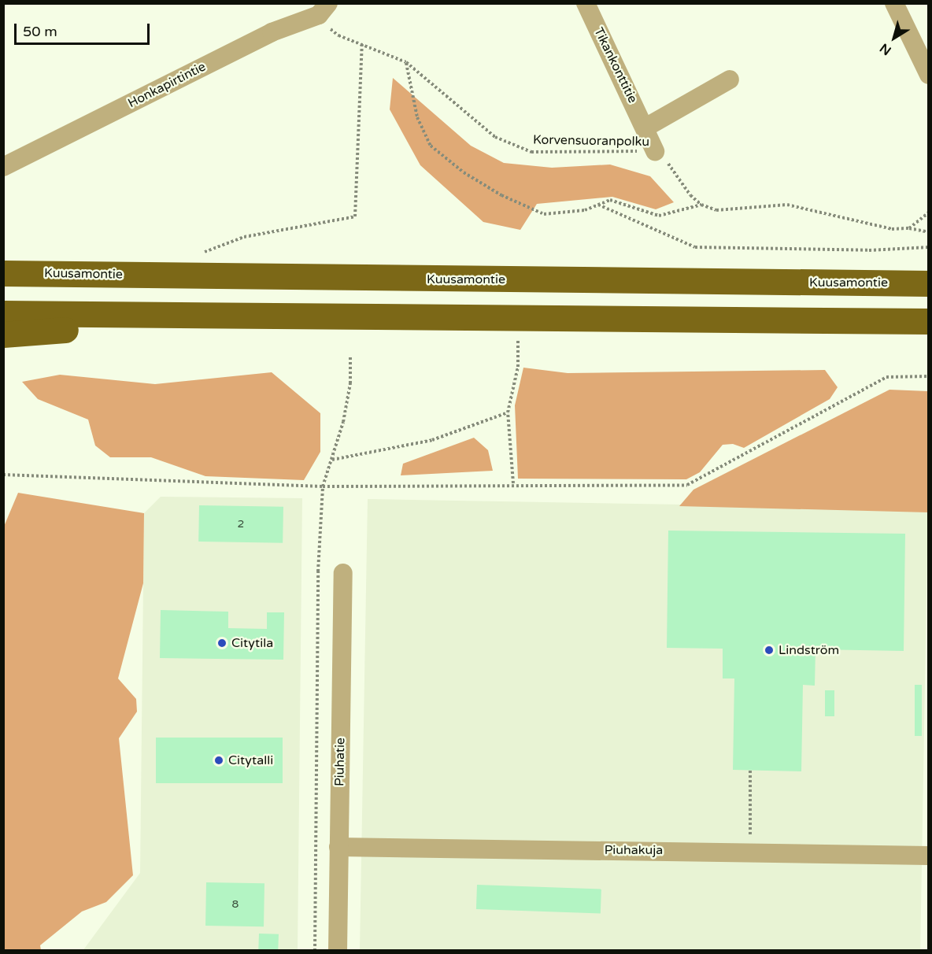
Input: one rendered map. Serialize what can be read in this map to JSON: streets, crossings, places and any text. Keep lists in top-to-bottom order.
{
  "streets": {
    "highway": ["Kuusamontie"],
    "street": [
      "Tikankonttitie",
      "Honkapirtintie",
      "Piuhatie",
      "Piuhakuja"
    ],
    "path": ["Korvensuoranpolku"]
  },
  "crossings": [
    ["Tikankonttitie", "Korvensuoranpolku"],
    ["Honkapirtintie", "Korvensuoranpolku"],
    ["Piuhatie", "Piuhakuja"]
  ],
  "places": ["Citytila", "Lindström", "Citytalli"],
  "house_numbers": ["2", "8"],
  "scale_bar": "50 m",
  "north": "bottom left"
}
